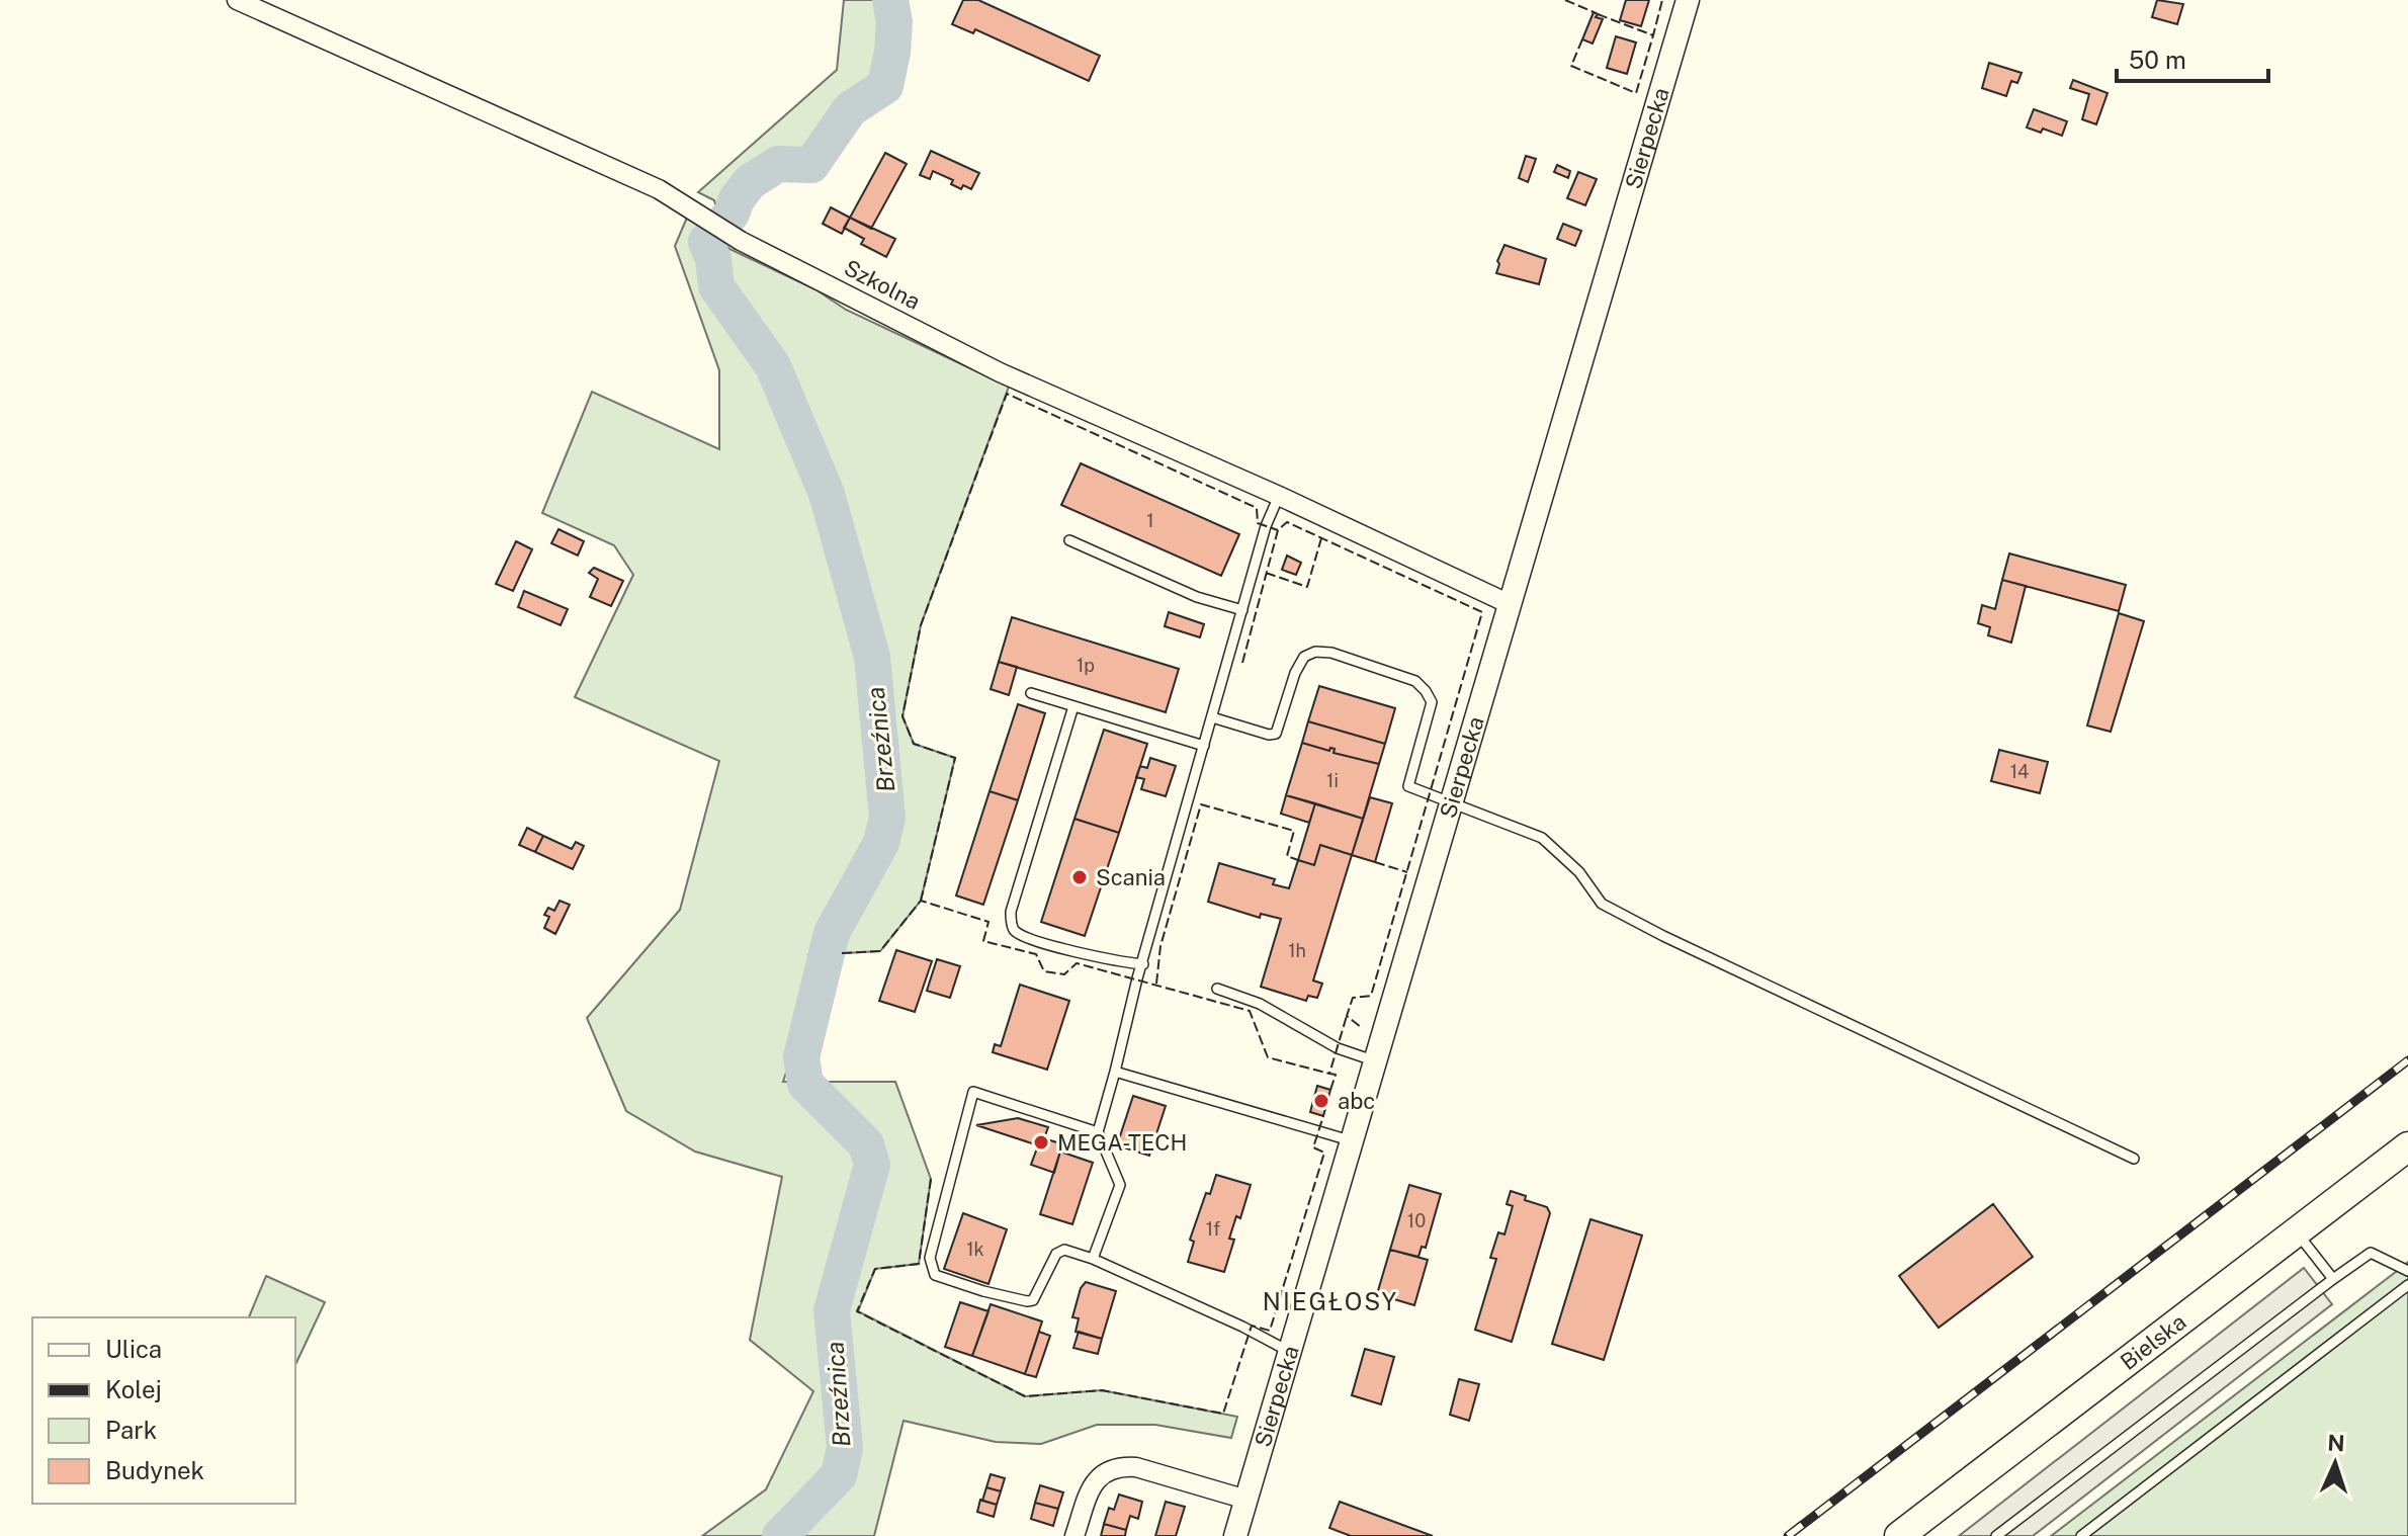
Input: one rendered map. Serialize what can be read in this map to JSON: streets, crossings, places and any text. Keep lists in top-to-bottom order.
{
  "streets": {
    "main road": ["Bielska"],
    "street": ["Sierpecka", "Szkolna"]
  },
  "crossings": [
    ["Sierpecka", "Szkolna"]
  ],
  "districts": ["NIEGŁOSY"],
  "water": ["Brzeźnica"],
  "places": ["Scania", "abc", "MEGA-TECH"],
  "house_numbers": [
    "1",
    "1p",
    "14",
    "1i",
    "1h",
    "10",
    "1f",
    "1k"
  ],
  "legend": [
    "Ulica",
    "Kolej",
    "Park",
    "Budynek"
  ],
  "scale_bar": "50 m",
  "north": "top"
}
